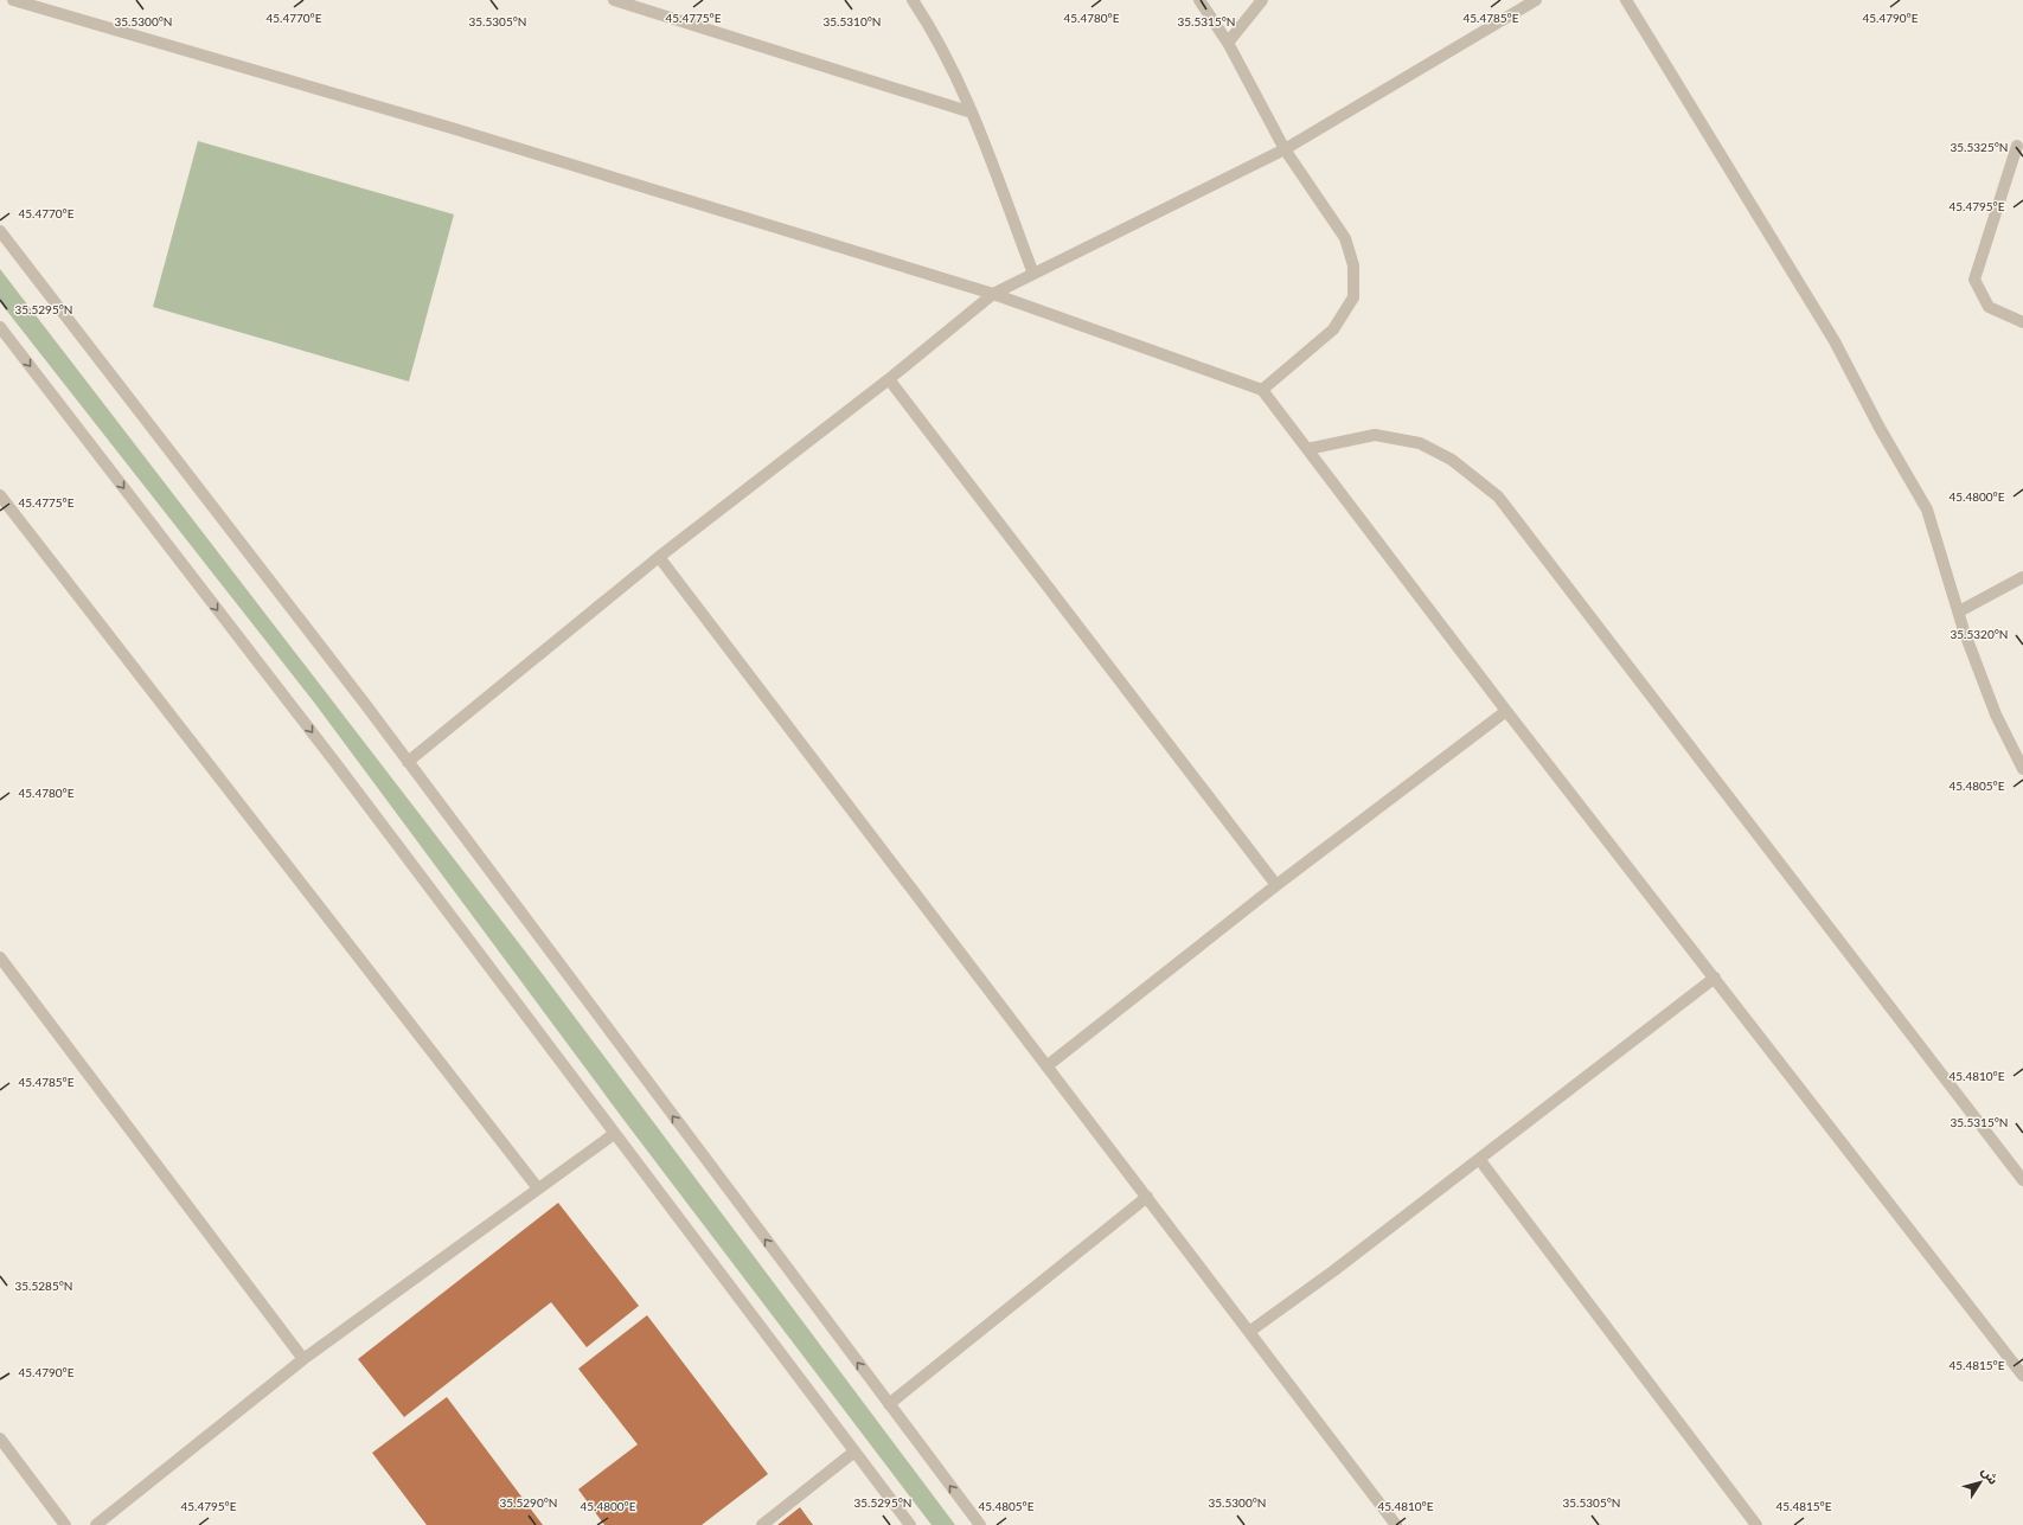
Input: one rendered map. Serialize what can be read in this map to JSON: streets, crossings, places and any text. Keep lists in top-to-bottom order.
{
  "north": "top right",
  "coordinates": [
    "45.4785°E",
    "45.4770°E",
    "45.4775°E",
    "45.4780°E",
    "45.4790°E",
    "35.5300°N",
    "35.5305°N",
    "35.5310°N",
    "35.5315°N",
    "35.5325°N",
    "45.4795°E",
    "35.5295°N",
    "45.4800°E",
    "35.5320°N",
    "45.4805°E",
    "45.4810°E",
    "35.5285°N",
    "45.4815°E",
    "35.5290°N"
  ]
}
